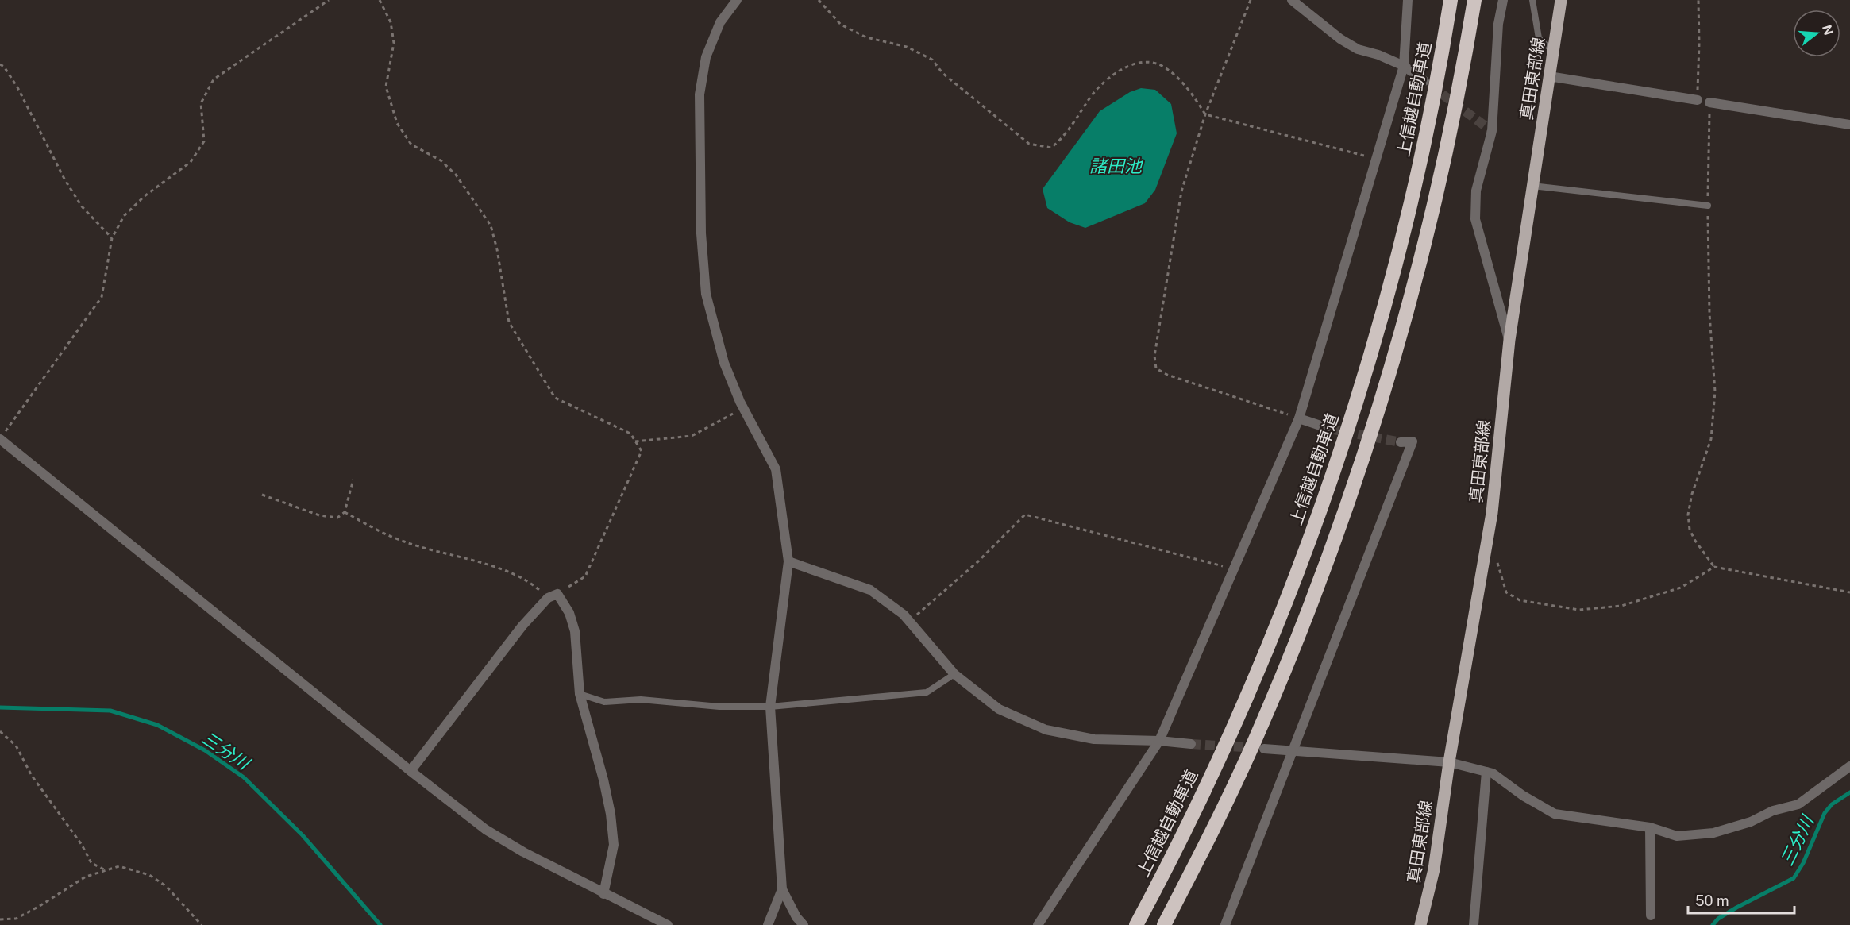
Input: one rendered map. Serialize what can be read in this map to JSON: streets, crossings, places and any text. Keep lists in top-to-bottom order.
{
  "streets": {
    "highway": ["上信越自動車道"],
    "main road": ["真田東部線"]
  },
  "water": ["諸田池", "三分川"],
  "scale_bar": "50 m",
  "north": "right"
}
